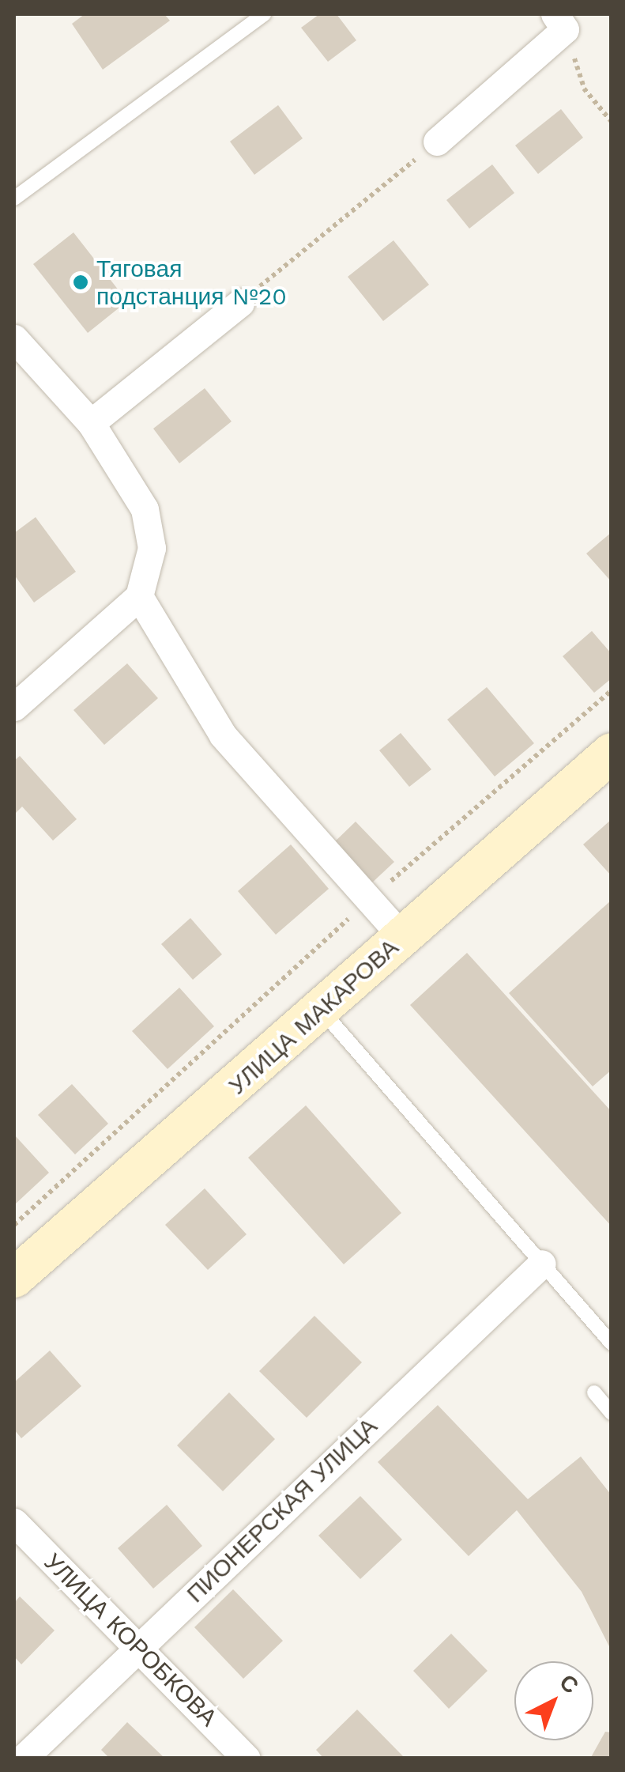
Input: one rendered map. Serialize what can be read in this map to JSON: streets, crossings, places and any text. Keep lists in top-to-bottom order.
{
  "streets": {
    "main road": ["УЛИЦА МАКАРОВА"],
    "street": ["ПИОНЕРСКАЯ УЛИЦА", "УЛИЦА КОРОБКОВА"]
  },
  "crossings": [
    ["ПИОНЕРСКАЯ УЛИЦА", "УЛИЦА КОРОБКОВА"]
  ],
  "places": ["Тяговая подстанция №20"],
  "north": "top right"
}
